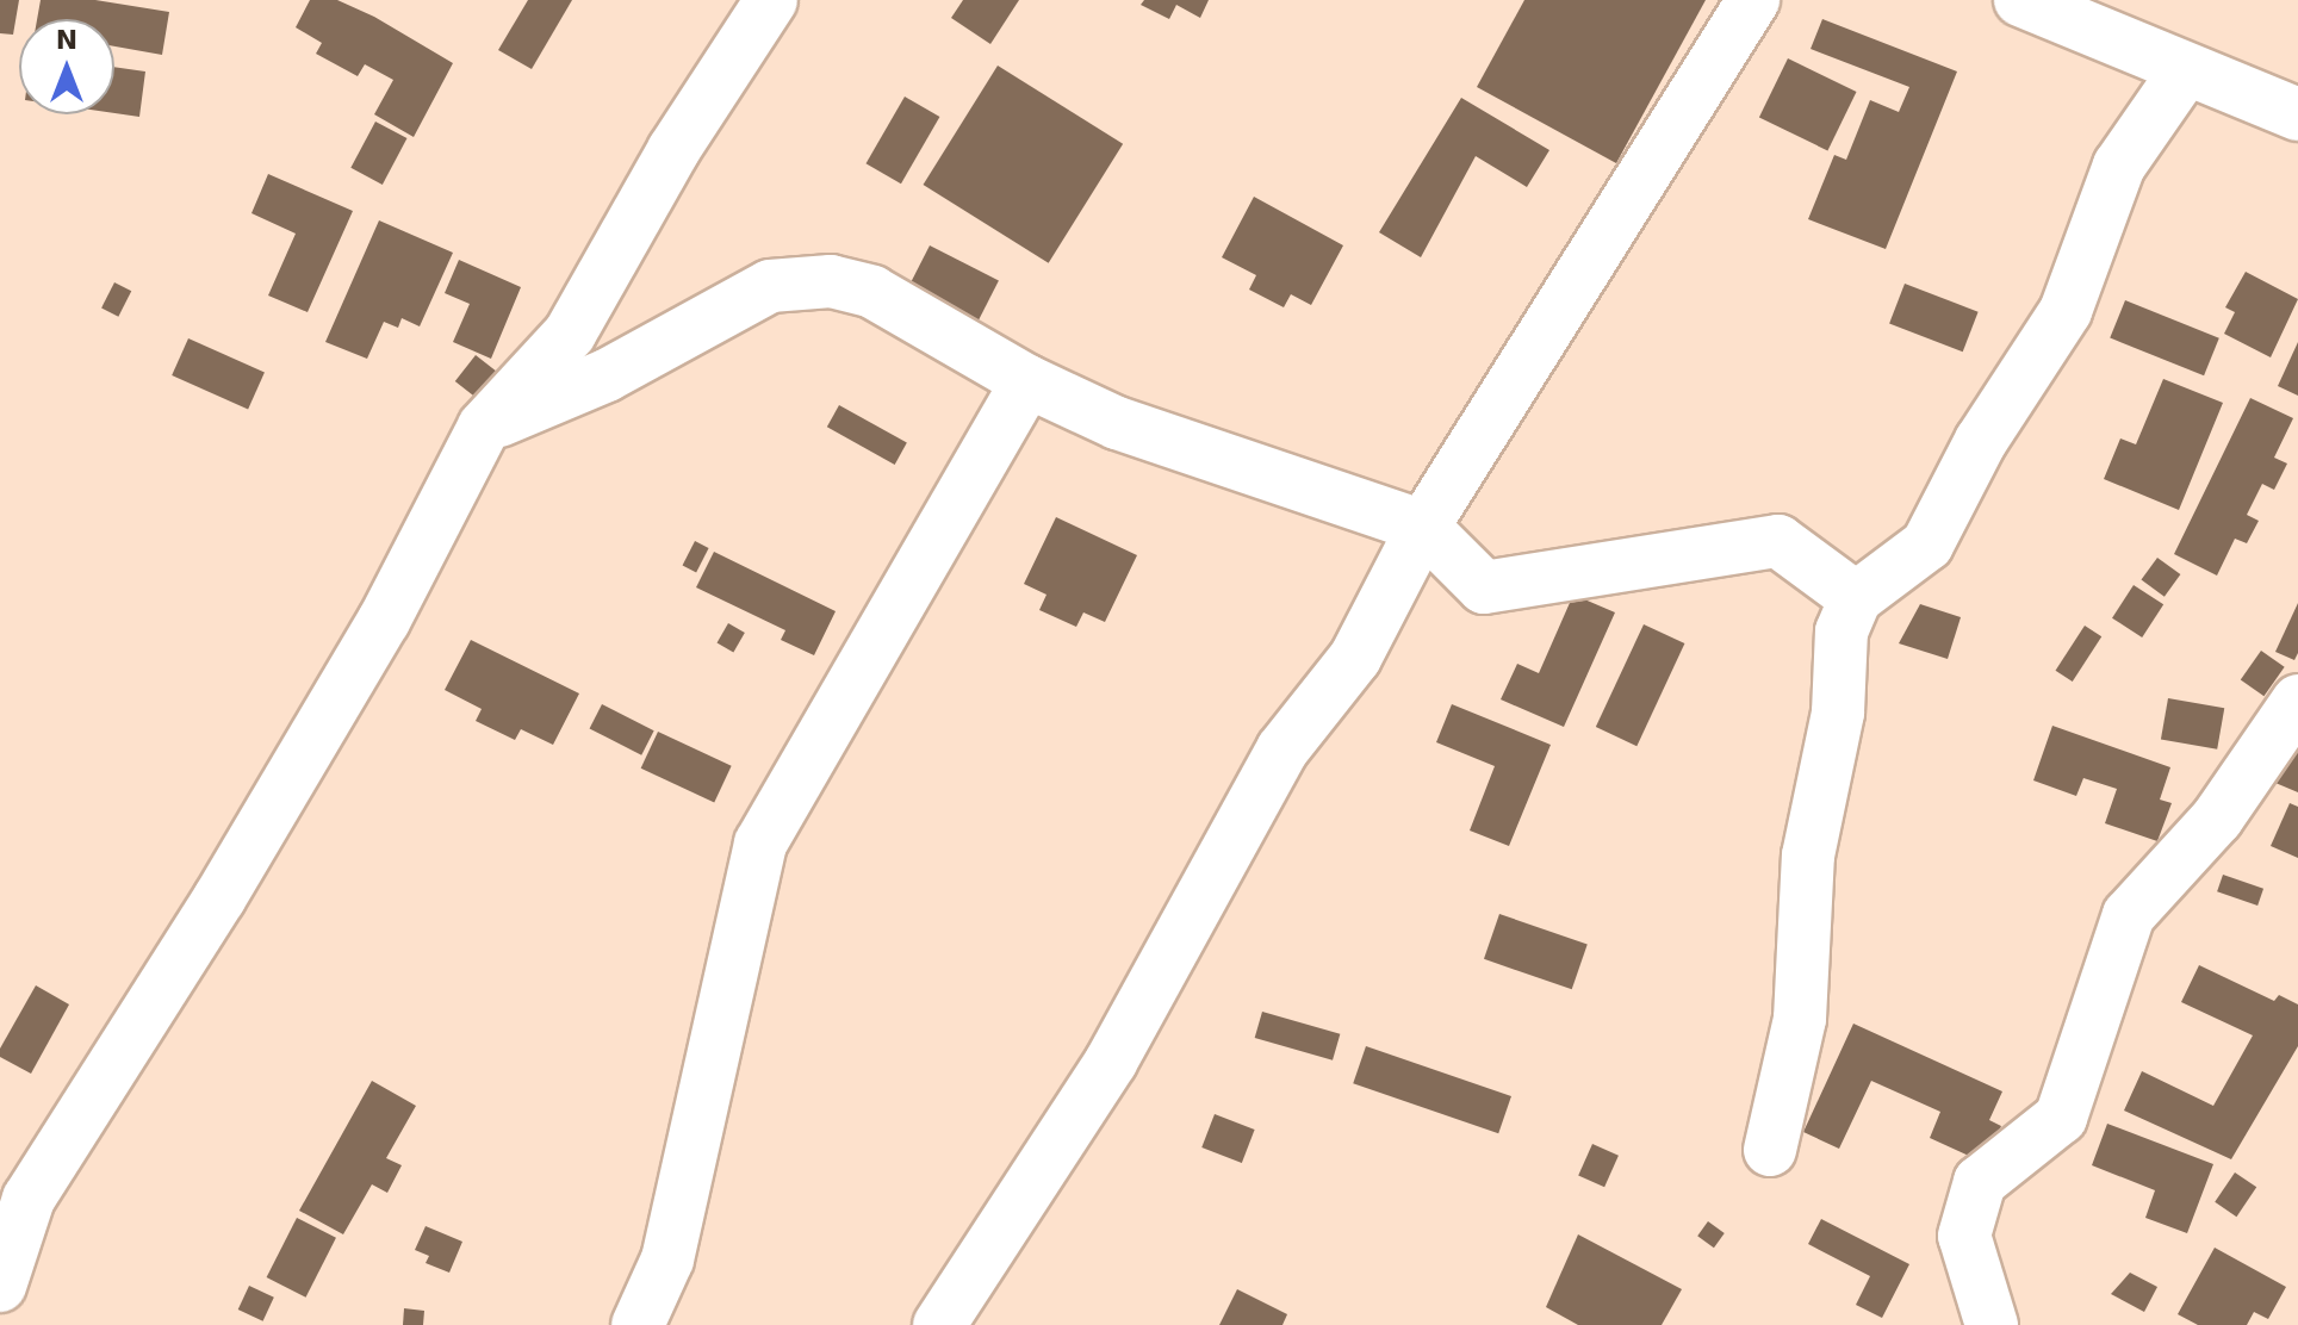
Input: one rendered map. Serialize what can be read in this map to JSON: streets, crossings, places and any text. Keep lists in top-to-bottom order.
{
  "north": "top"
}
